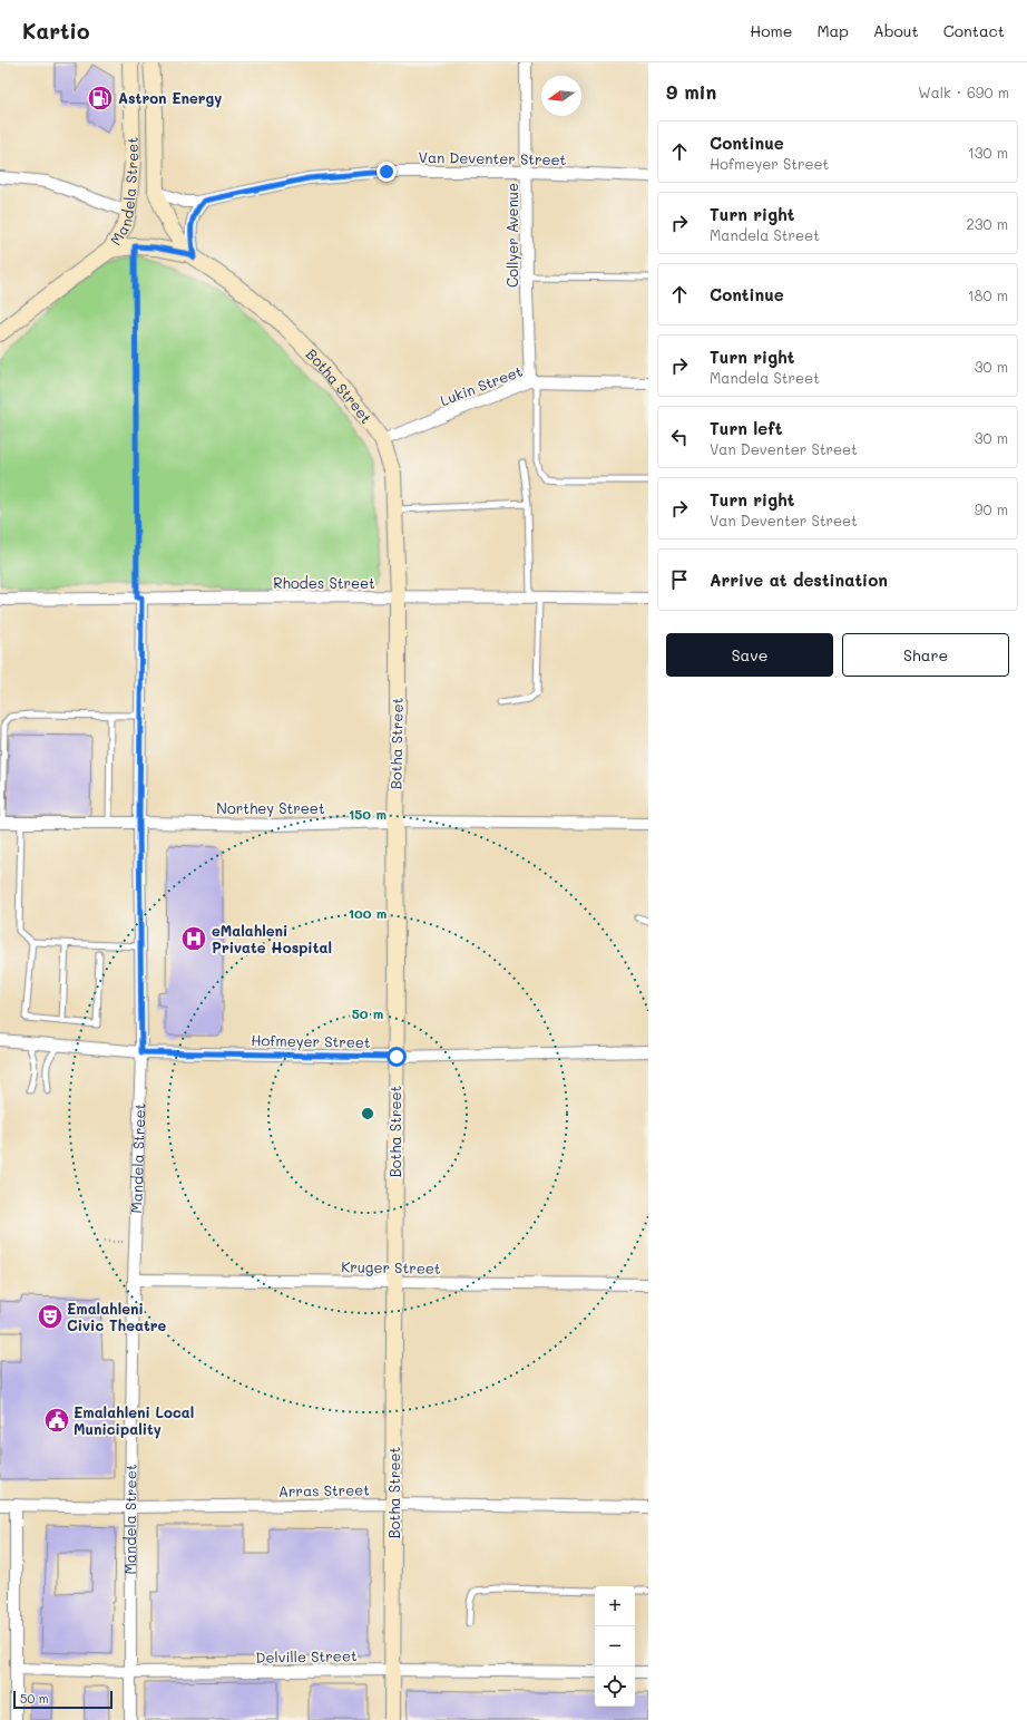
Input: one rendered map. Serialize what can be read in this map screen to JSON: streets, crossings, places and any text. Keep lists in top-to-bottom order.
{
  "streets": {
    "main road": ["Mandela Street", "Botha Street"],
    "street": [
      "Van Deventer Street",
      "Collyer Avenue",
      "Lukin Street",
      "Rhodes Street",
      "Northey Street",
      "Hofmeyer Street",
      "Kruger Street",
      "Arras Street",
      "Delville Street"
    ]
  },
  "crossings": [
    ["Van Deventer Street", "Mandela Street"],
    ["Van Deventer Street", "Collyer Avenue"],
    ["Mandela Street", "Botha Street"],
    ["Mandela Street", "Rhodes Street"],
    ["Mandela Street", "Northey Street"],
    ["Mandela Street", "Hofmeyer Street"],
    ["Mandela Street", "Kruger Street"],
    ["Mandela Street", "Arras Street"],
    ["Mandela Street", "Delville Street"],
    ["Collyer Avenue", "Lukin Street"],
    ["Lukin Street", "Botha Street"],
    ["Botha Street", "Rhodes Street"],
    ["Botha Street", "Northey Street"],
    ["Botha Street", "Hofmeyer Street"],
    ["Botha Street", "Kruger Street"],
    ["Botha Street", "Arras Street"],
    ["Botha Street", "Delville Street"]
  ],
  "places": {
    "fuel station": ["Astron Energy"],
    "hospital": ["eMalahleni Private Hospital"],
    "theatre": ["Emalahleni Civic Theatre"],
    "public building": ["Emalahleni Local Municipality"]
  },
  "scale_bar": "50 m",
  "north": "left",
  "page": {
    "header": "Kartio",
    "nav": [
      "Home",
      "Map",
      "About",
      "Contact"
    ],
    "heading": ["9 min", "Walk · 690 m"],
    "list": [
      ["Continue", "Hofmeyer Street", "130 m"],
      ["Turn right", "Mandela Street", "230 m"],
      ["Continue", "180 m"],
      ["Turn right", "Mandela Street", "30 m"],
      ["Turn left", "Van Deventer Street", "30 m"],
      ["Turn right", "Van Deventer Street", "90 m"],
      "Arrive at destination"
    ],
    "buttons": ["Save", "Share"],
    "map_buttons": ["+", "−"],
    "scale": "50 m"
  },
  "rings": ["150 m", "100 m", "50 m"]
}
